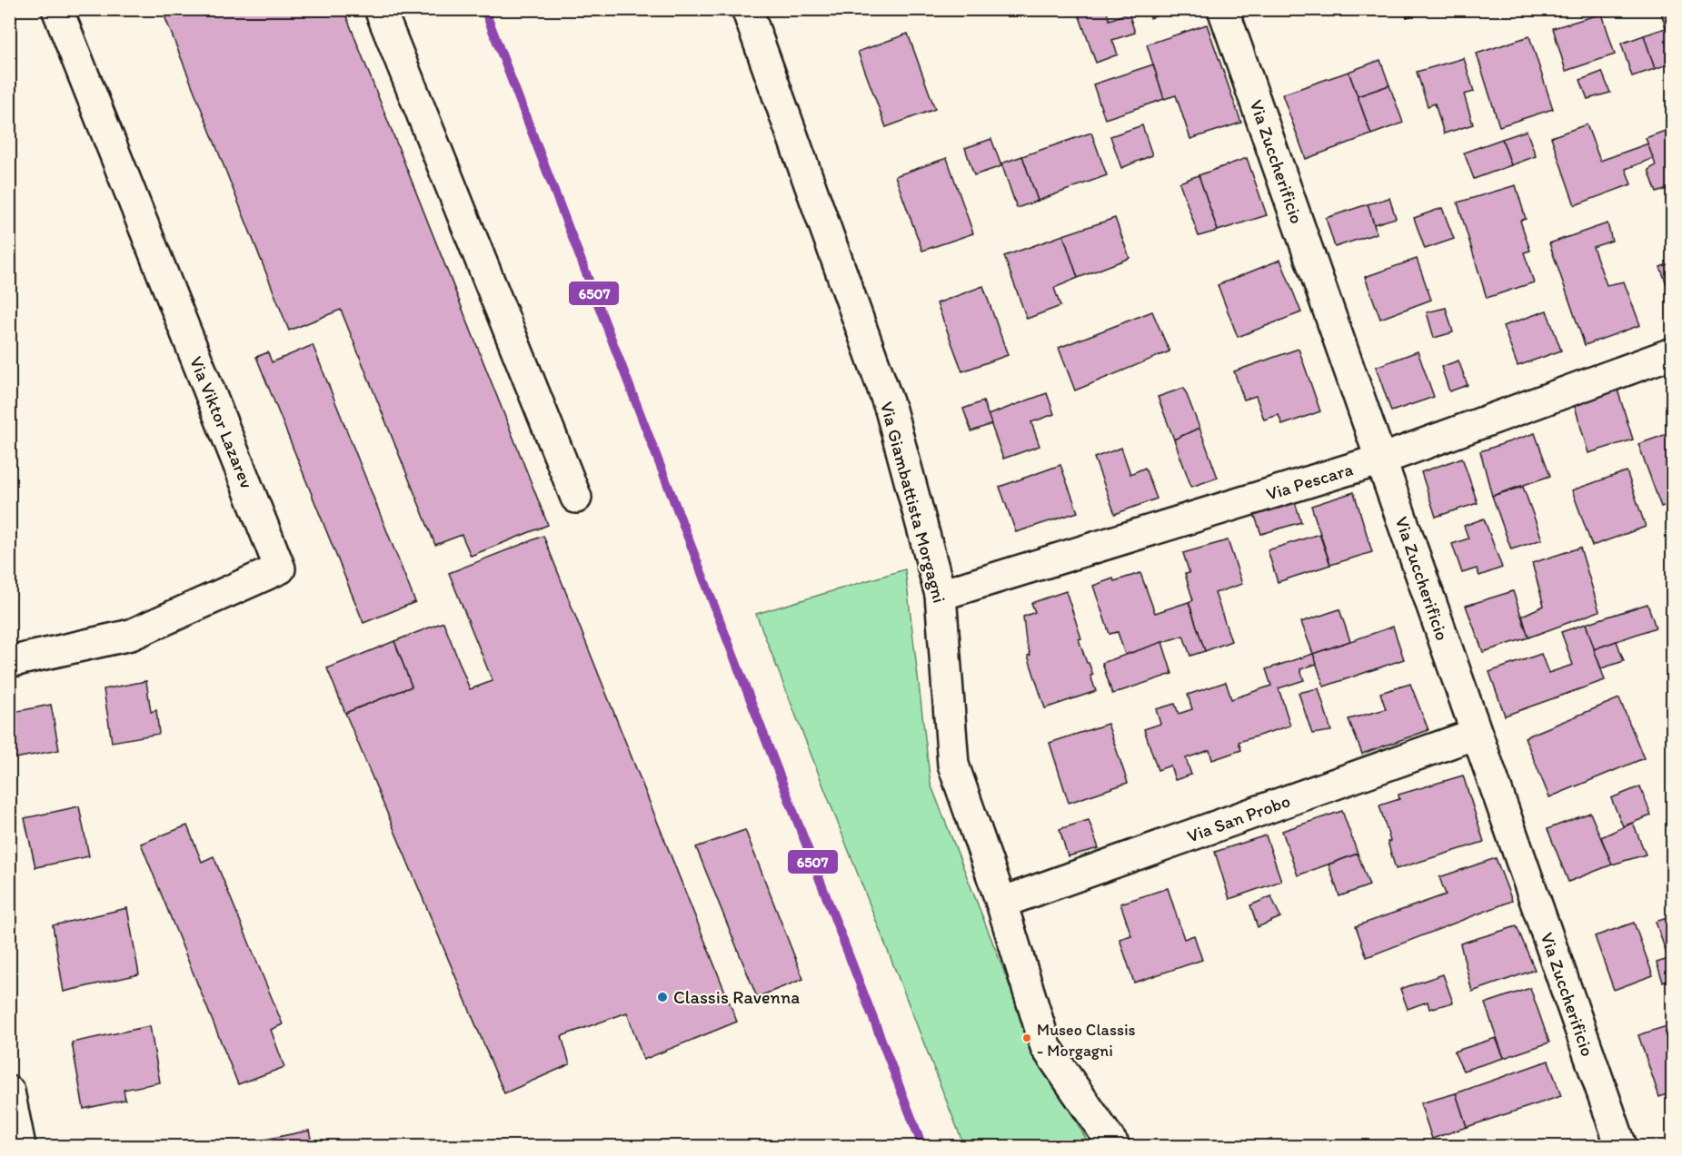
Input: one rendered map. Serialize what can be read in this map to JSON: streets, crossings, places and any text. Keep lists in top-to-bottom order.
{
  "streets": {
    "street": [
      "Via Zuccherificio",
      "Via Viktor Lazarev",
      "Via Pescara",
      "Via Giambattista Morgagni",
      "Via San Probo"
    ]
  },
  "crossings": [
    ["Via Zuccherificio", "Via Pescara"],
    ["Via Zuccherificio", "Via San Probo"],
    ["Via Pescara", "Via Giambattista Morgagni"],
    ["Via Giambattista Morgagni", "Via San Probo"]
  ],
  "places": ["Classis Ravenna", "Museo Classis - Morgagni"],
  "lines": ["transit line 6507"]
}
